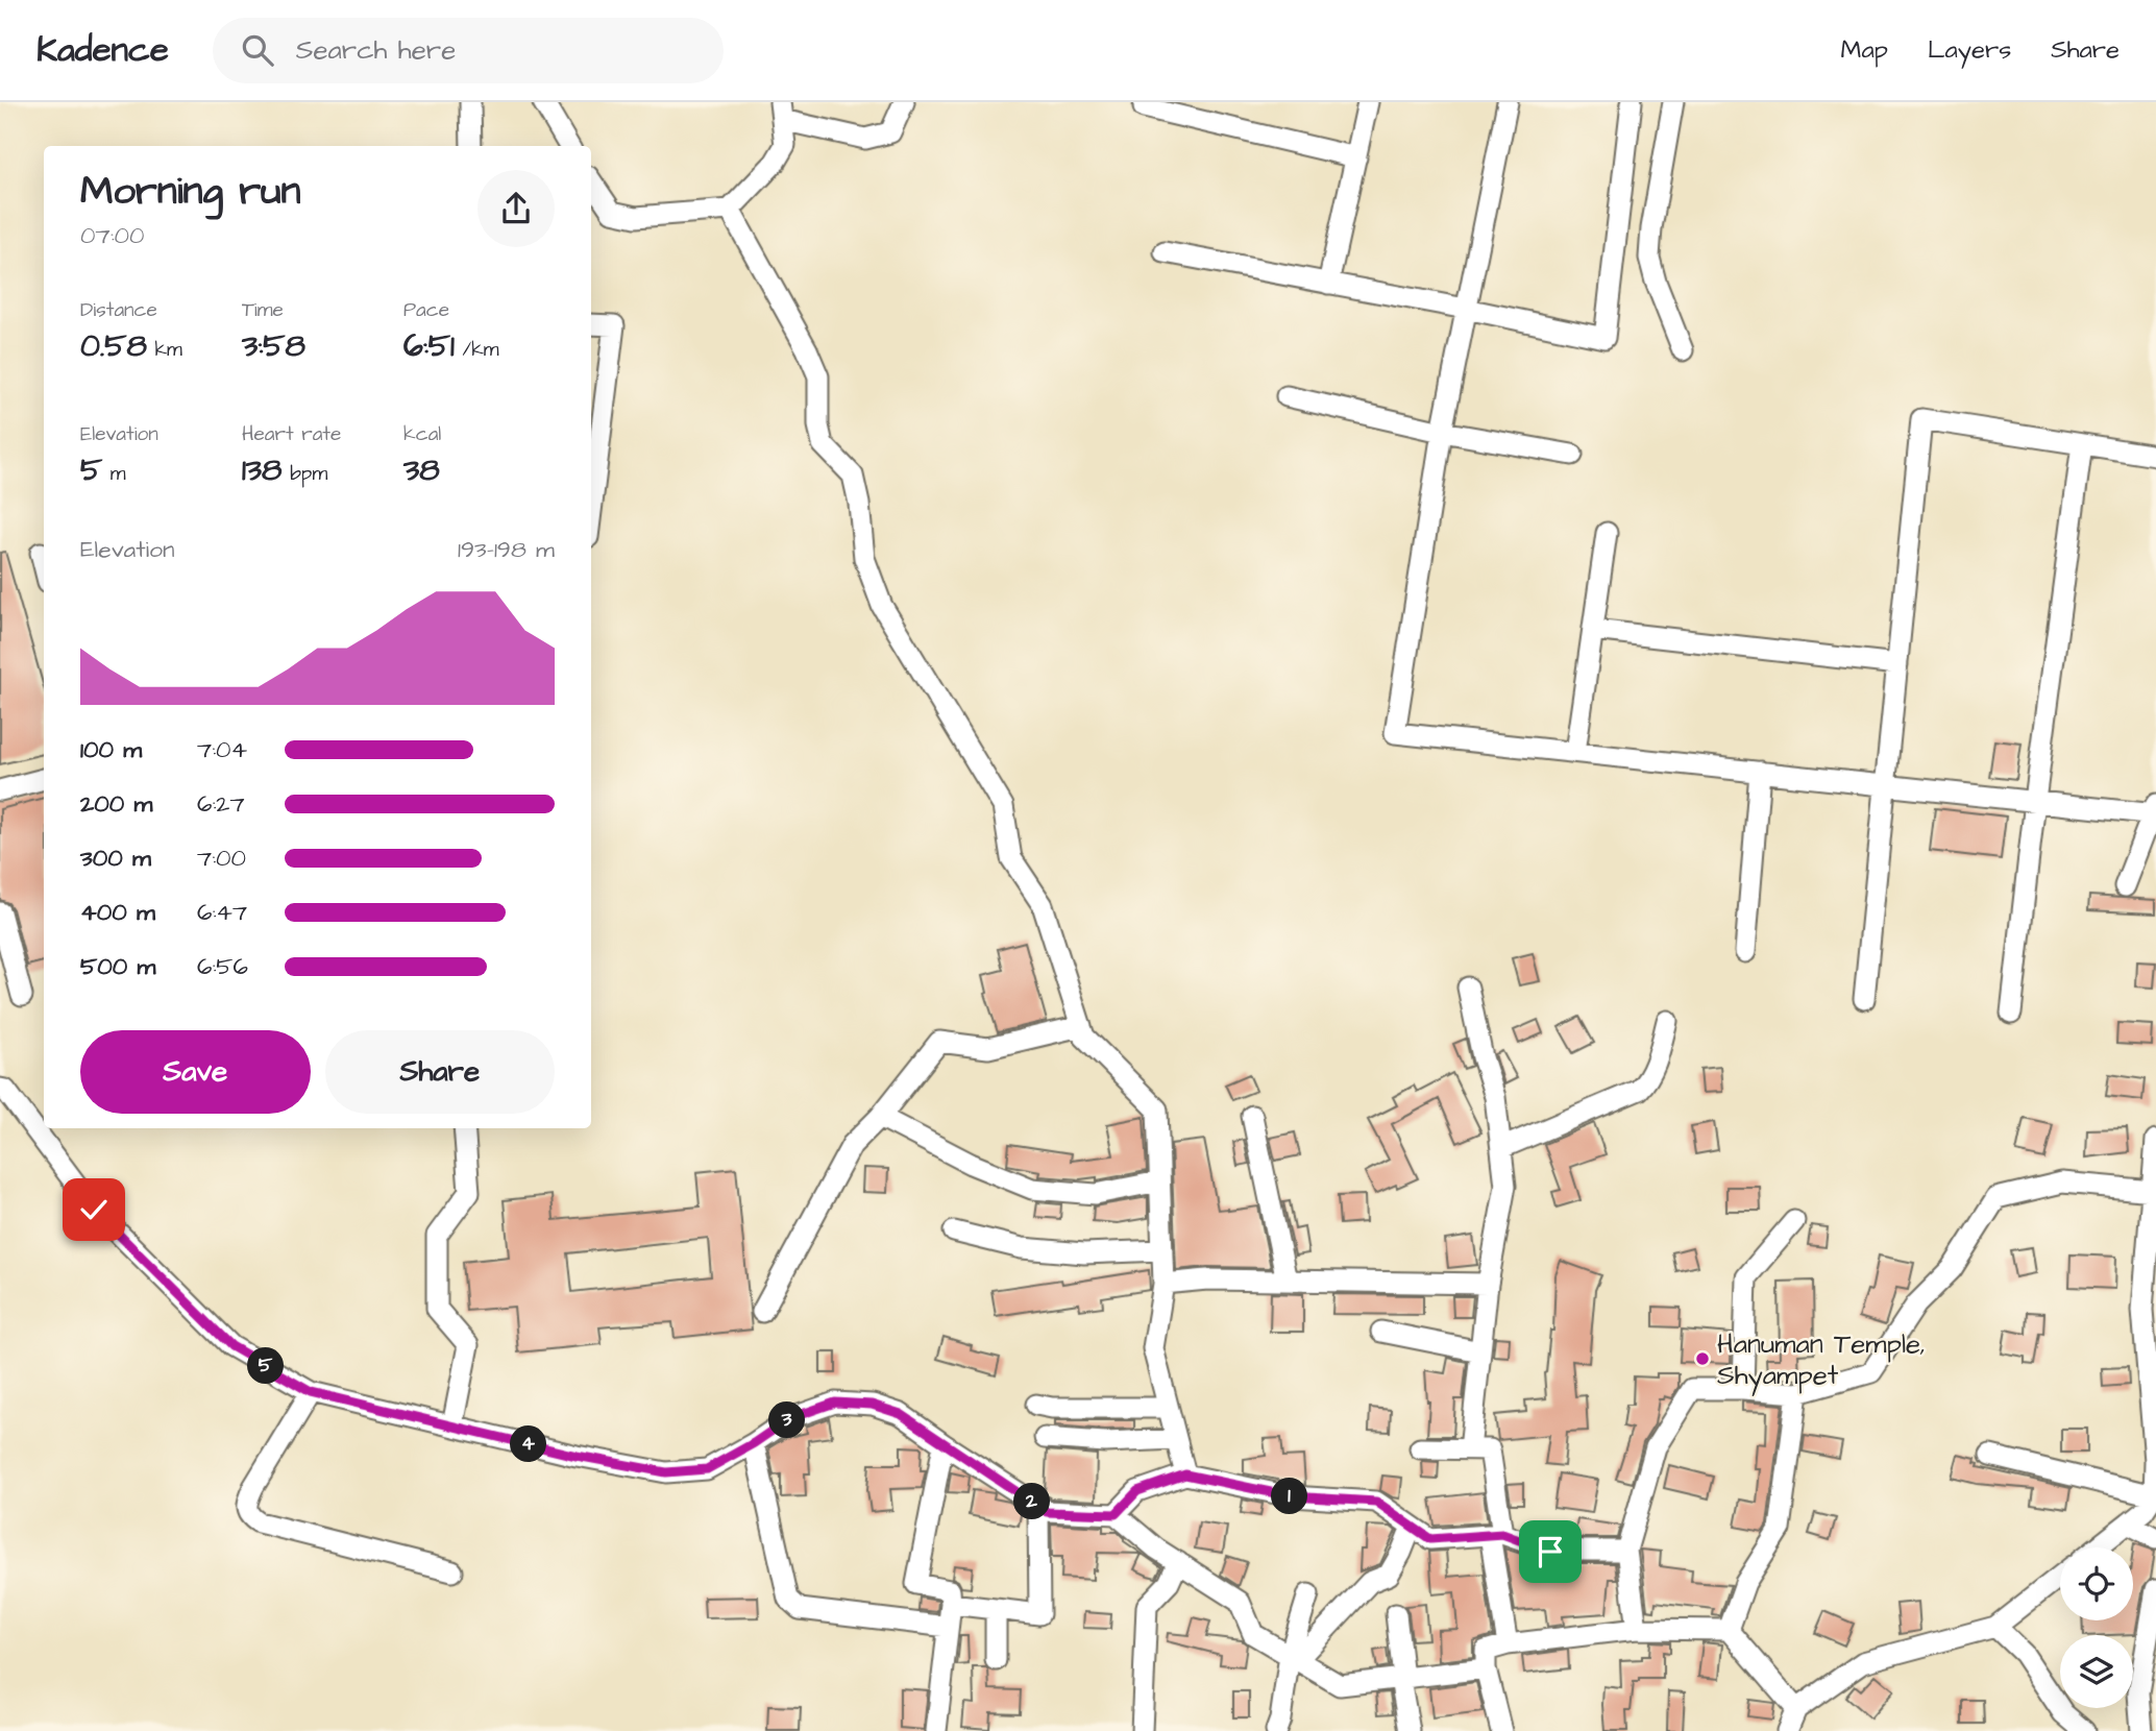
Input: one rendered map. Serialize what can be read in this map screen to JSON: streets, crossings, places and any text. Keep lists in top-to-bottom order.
{
  "places": ["Hanuman Temple, Shyampet"],
  "page": {
    "header": "Kadence",
    "search": "Search here",
    "nav": ["Map", "Layers", "Share"],
    "heading": ["Morning run", "07:00"],
    "stats": [
      ["Distance", "0.58 km"],
      ["Time", "3:58"],
      ["Pace", "6:51 /km"],
      ["Elevation", "5 m"],
      ["Heart rate", "138 bpm"],
      ["kcal", "38"]
    ],
    "chart": ["Elevation", "193–198 m"],
    "list": [
      {
        "name": "100 m",
        "note": "7:04"
      },
      {
        "name": "200 m",
        "note": "6:27"
      },
      {
        "name": "300 m",
        "note": "7:00"
      },
      {
        "name": "400 m",
        "note": "6:47"
      },
      {
        "name": "500 m",
        "note": "6:56"
      }
    ],
    "buttons": ["Save", "Share"],
    "pins": [
      "5",
      "3",
      "4",
      "1",
      "2"
    ]
  }
}
